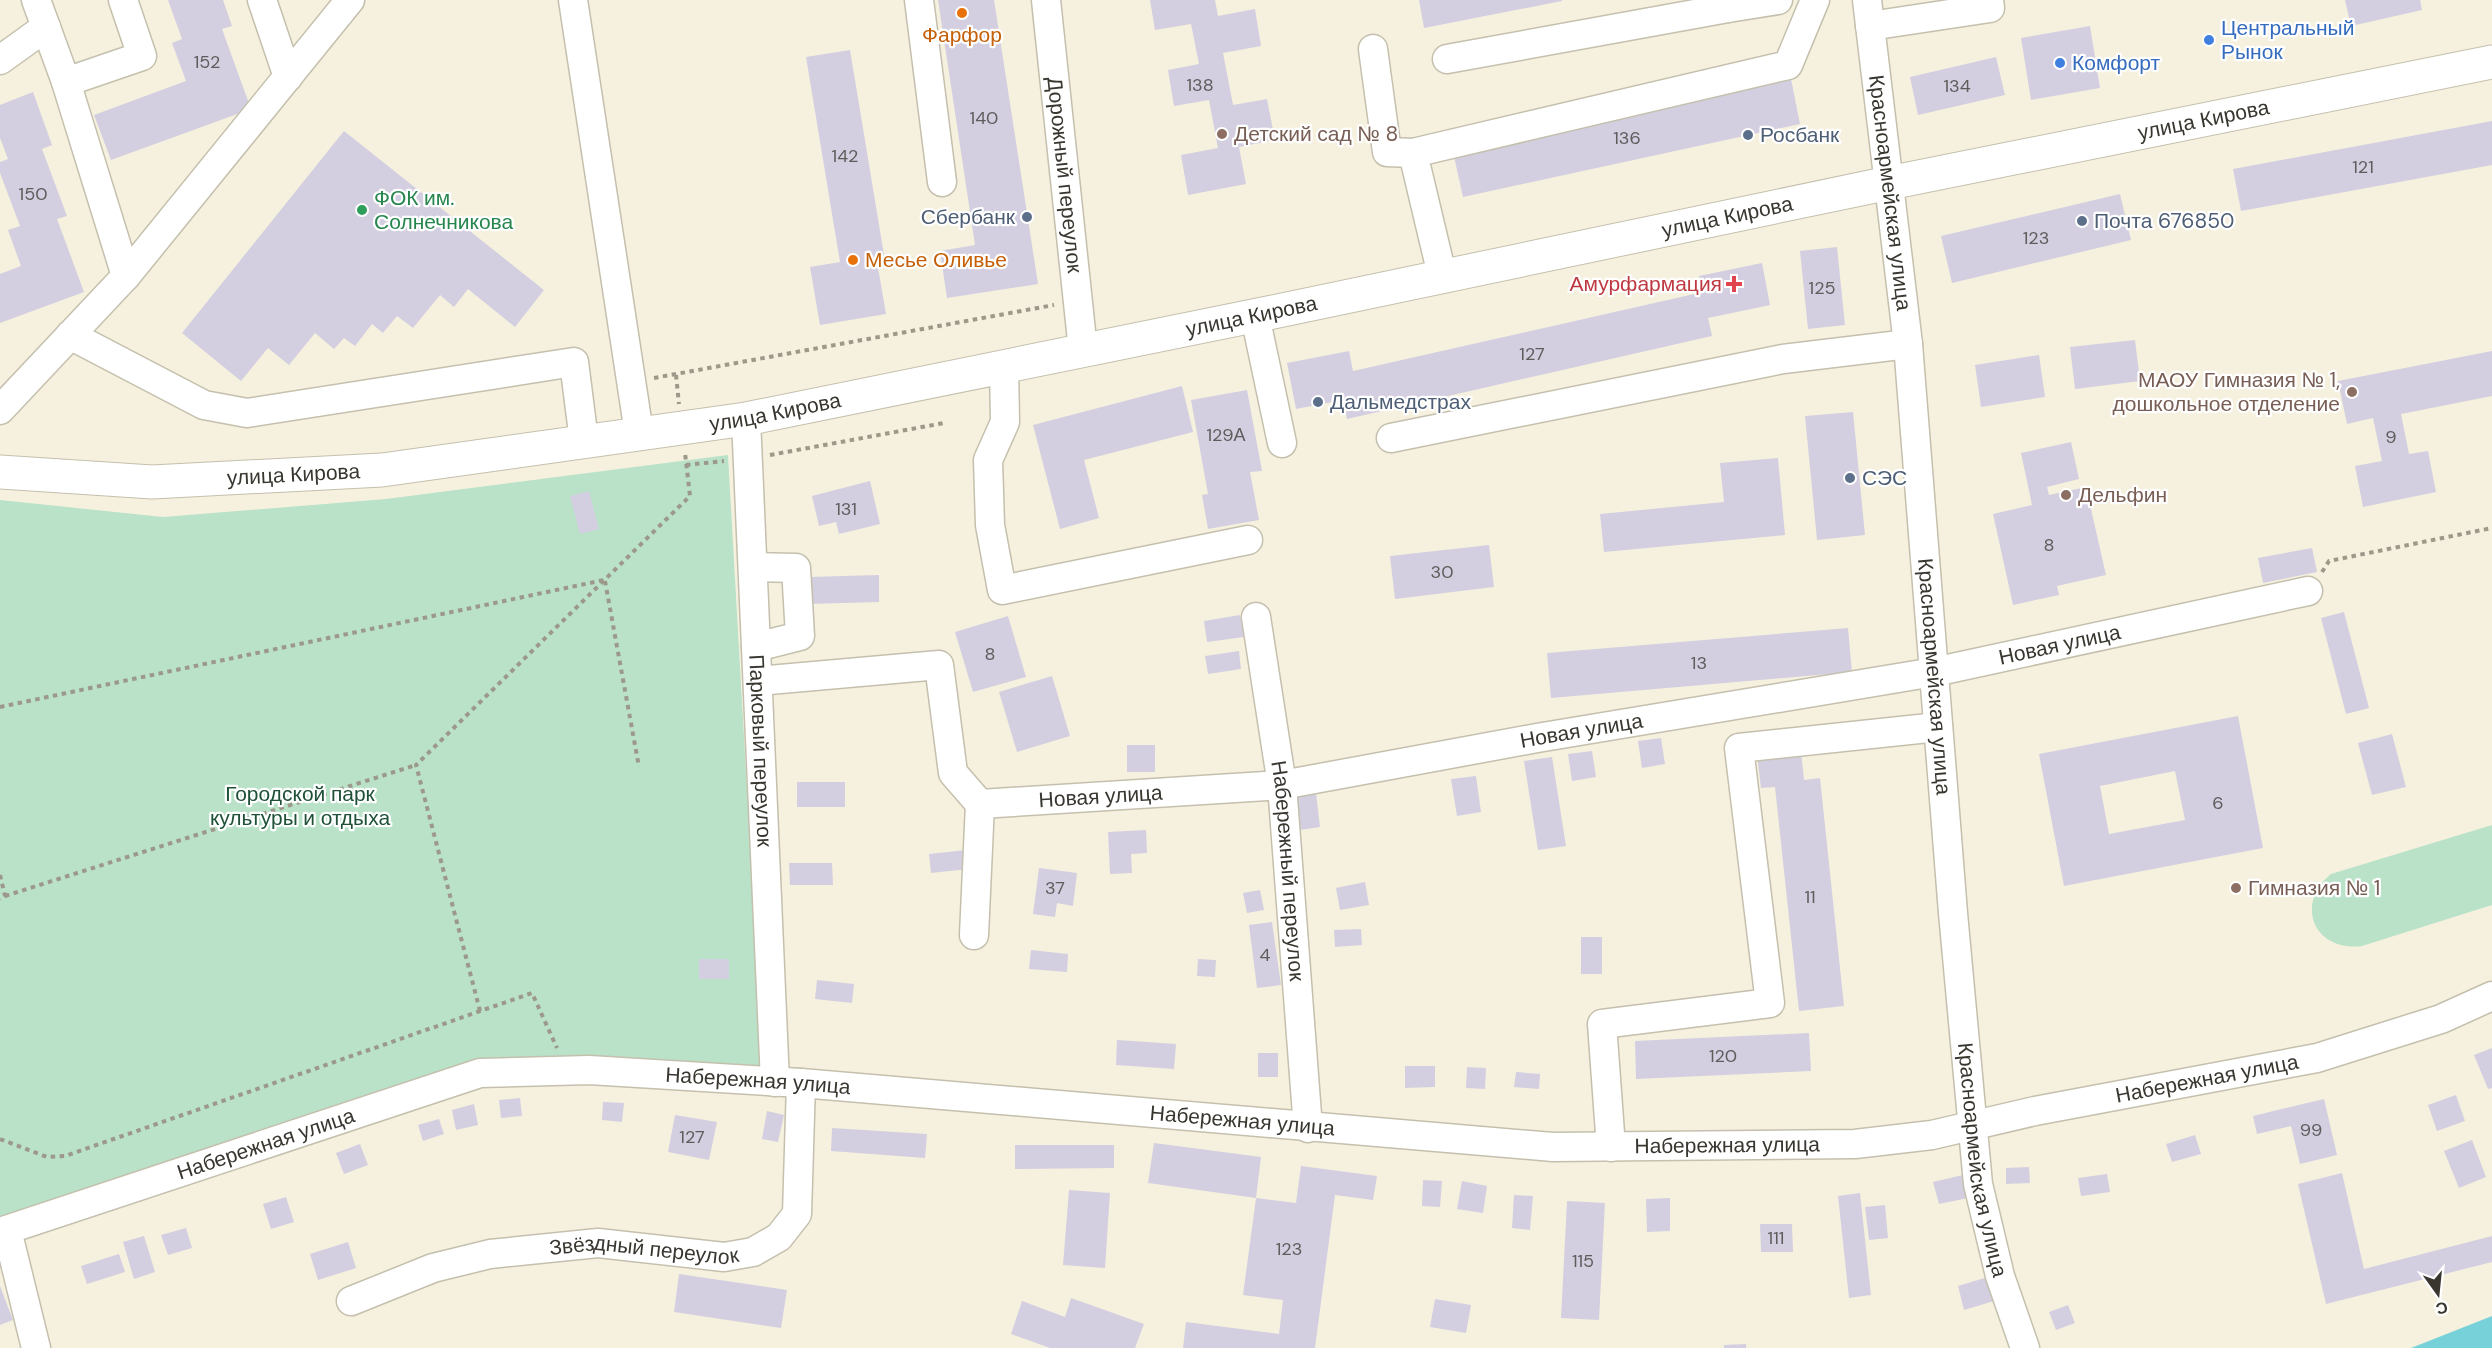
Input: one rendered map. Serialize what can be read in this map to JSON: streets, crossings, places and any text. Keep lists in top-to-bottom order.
{
  "streets": {
    "main road": ["улица Кирова"],
    "street": [
      "Дорожный переулок",
      "Красноармейская улица",
      "Новая улица",
      "Парковый переулок",
      "Набережный переулок",
      "Набережная улица",
      "Звёздный переулок"
    ]
  },
  "crossings": [
    ["улица Кирова", "Дорожный переулок"],
    ["улица Кирова", "Красноармейская улица"],
    ["улица Кирова", "Парковый переулок"],
    ["Красноармейская улица", "Новая улица"],
    ["Красноармейская улица", "Набережная улица"],
    ["Новая улица", "Набережный переулок"],
    ["Парковый переулок", "Набережная улица"],
    ["Парковый переулок", "Звёздный переулок"],
    ["Набережный переулок", "Набережная улица"],
    ["Набережная улица", "Звёздный переулок"]
  ],
  "parks": ["Городской парк культуры и отдыха"],
  "places": {
    "other": [
      "Фарфор",
      "Центральный Рынок",
      "Комфорт",
      "Детский сад № 8",
      "Росбанк",
      "ФОК им. Солнечникова",
      "Сбербанк",
      "Почта 676850",
      "Месье Оливье",
      "МАОУ Гимназия № 1, дошкольное отделение",
      "Дальмедстрах",
      "СЭС",
      "Дельфин",
      "Гимназия № 1"
    ],
    "health": ["Амурфармация"]
  },
  "house_numbers": [
    "152",
    "138",
    "134",
    "140",
    "136",
    "142",
    "121",
    "150",
    "123",
    "125",
    "127",
    "129А",
    "9",
    "131",
    "8",
    "30",
    "8",
    "13",
    "6",
    "37",
    "11",
    "4",
    "120",
    "99",
    "127",
    "111",
    "123",
    "115"
  ],
  "north": "bottom"
}
